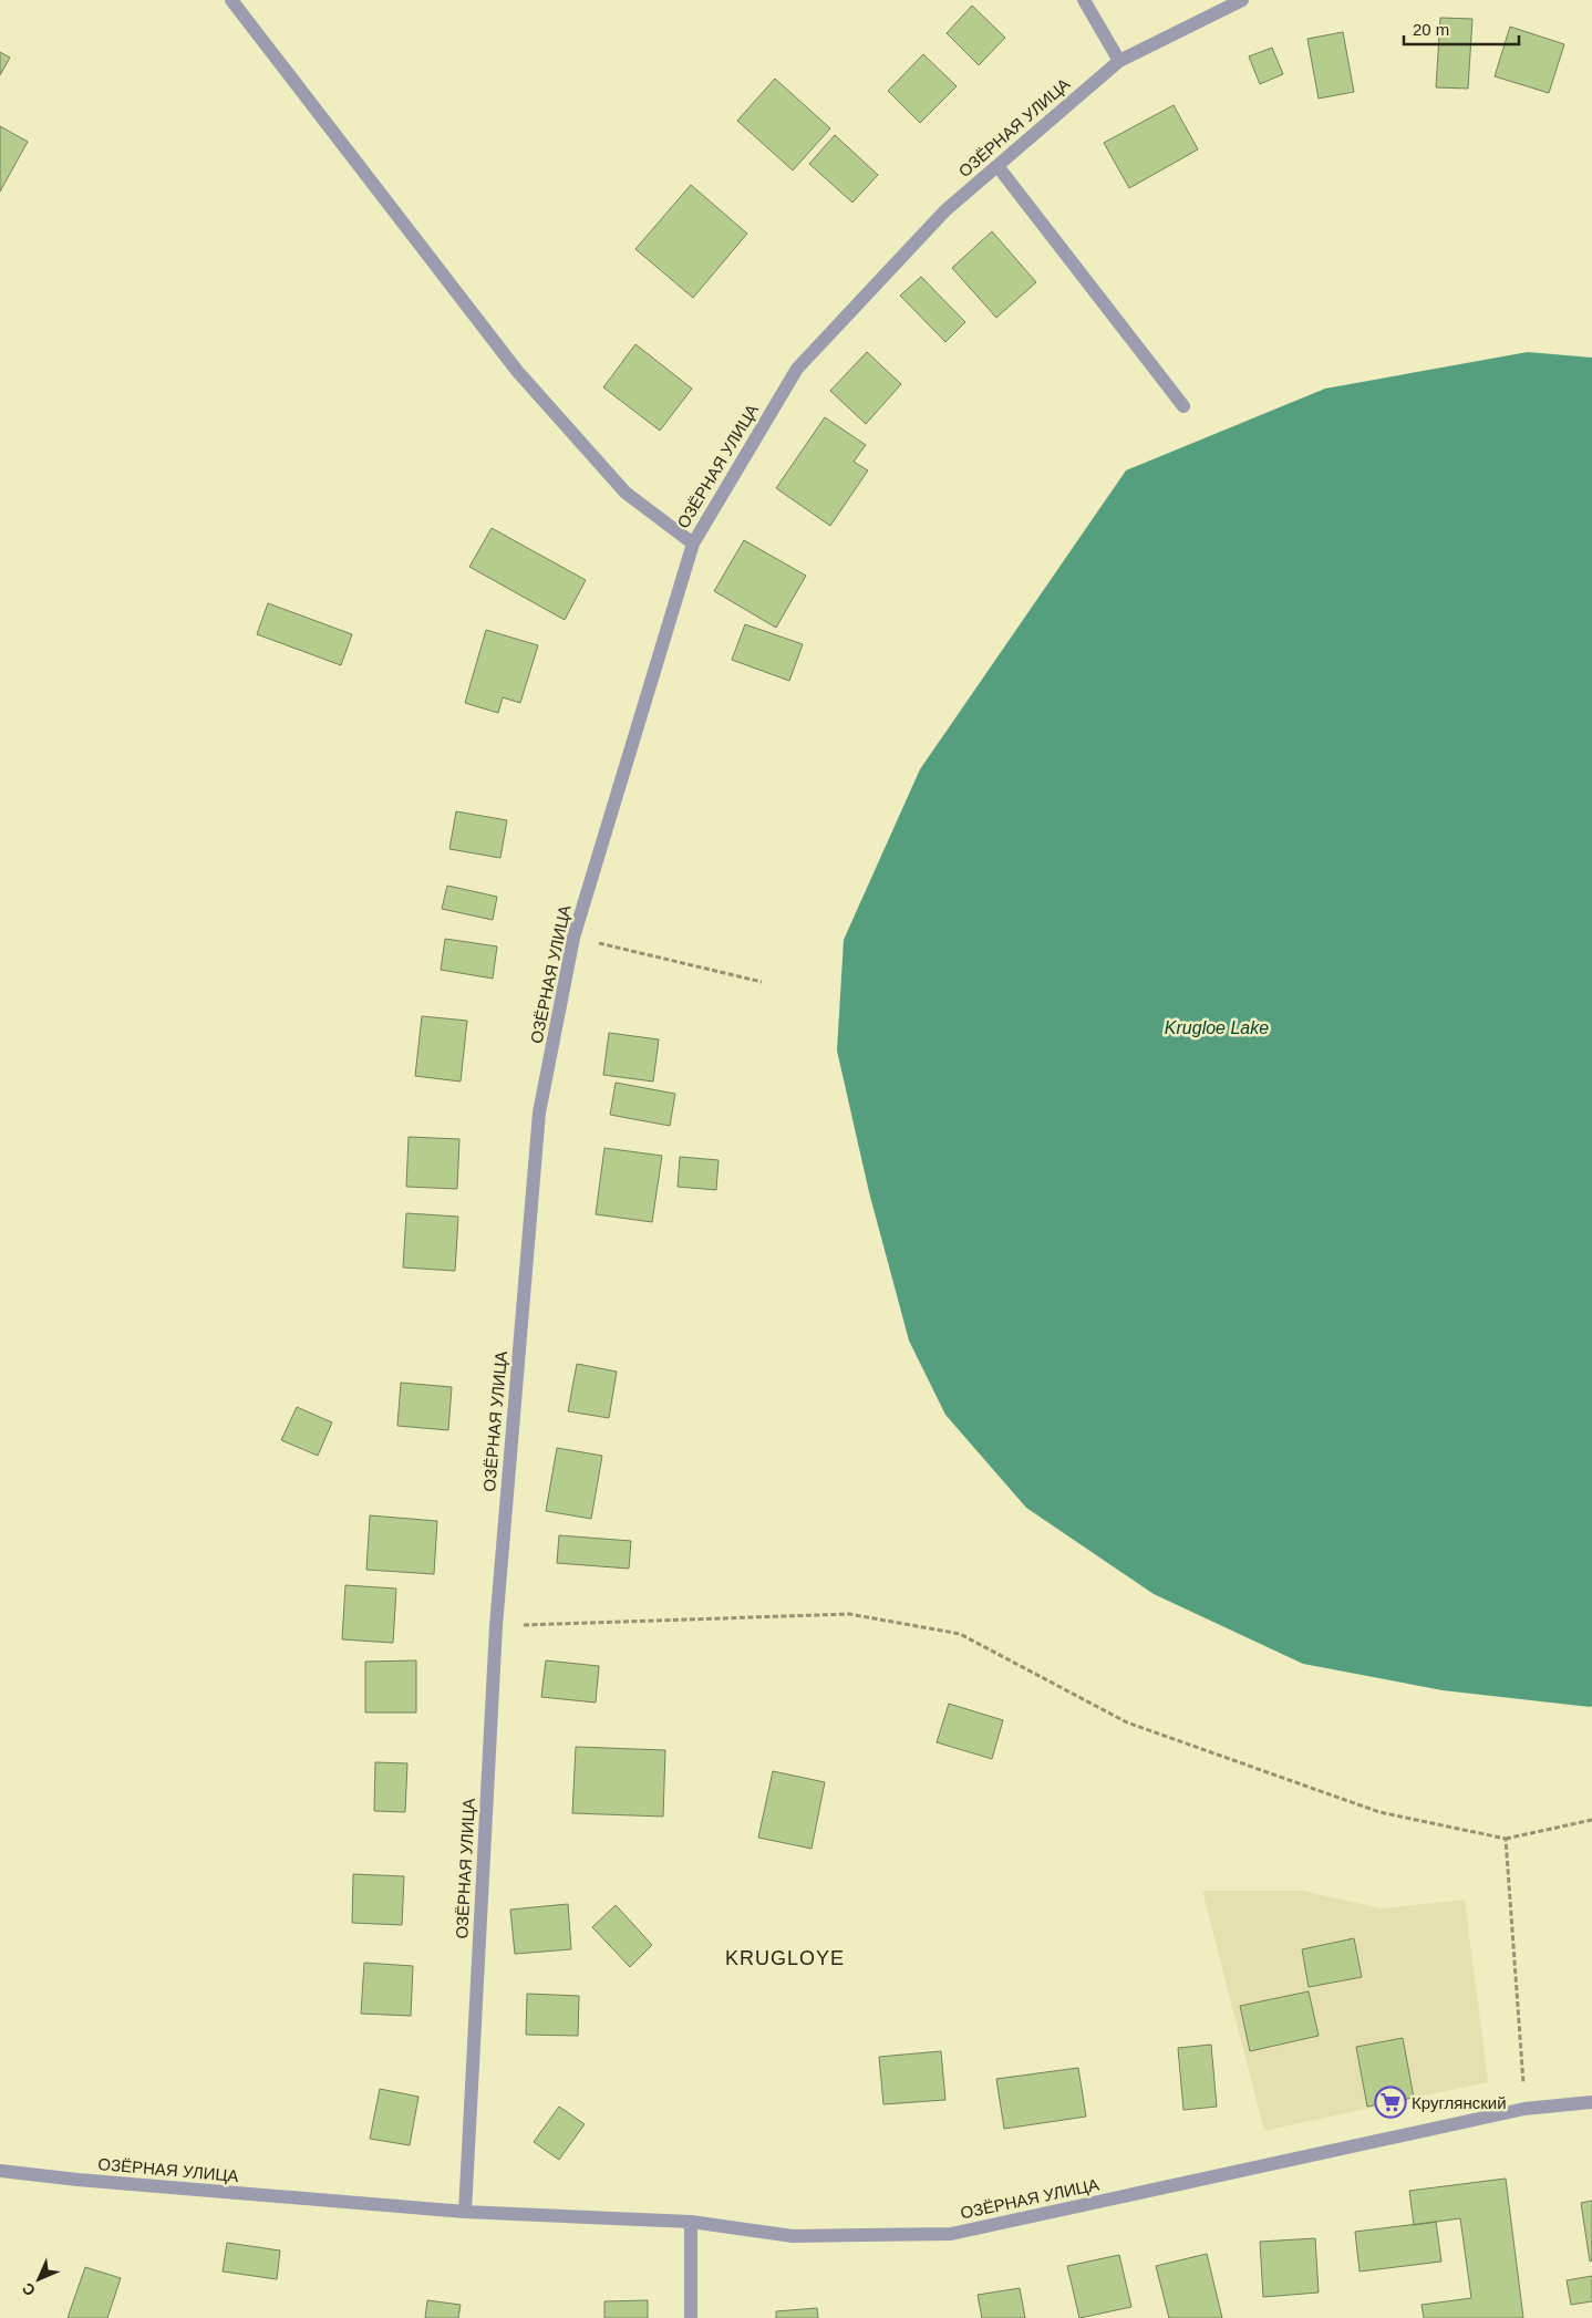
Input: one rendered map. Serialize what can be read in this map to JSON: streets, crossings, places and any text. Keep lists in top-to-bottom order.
{
  "streets": {
    "street": ["ОЗЁРНАЯ УЛИЦА"]
  },
  "districts": ["KRUGLOYE"],
  "water": ["Krugloe Lake"],
  "places": {
    "supermarket": ["Круглянский"]
  },
  "scale_bar": "20 m",
  "north": "bottom left"
}
